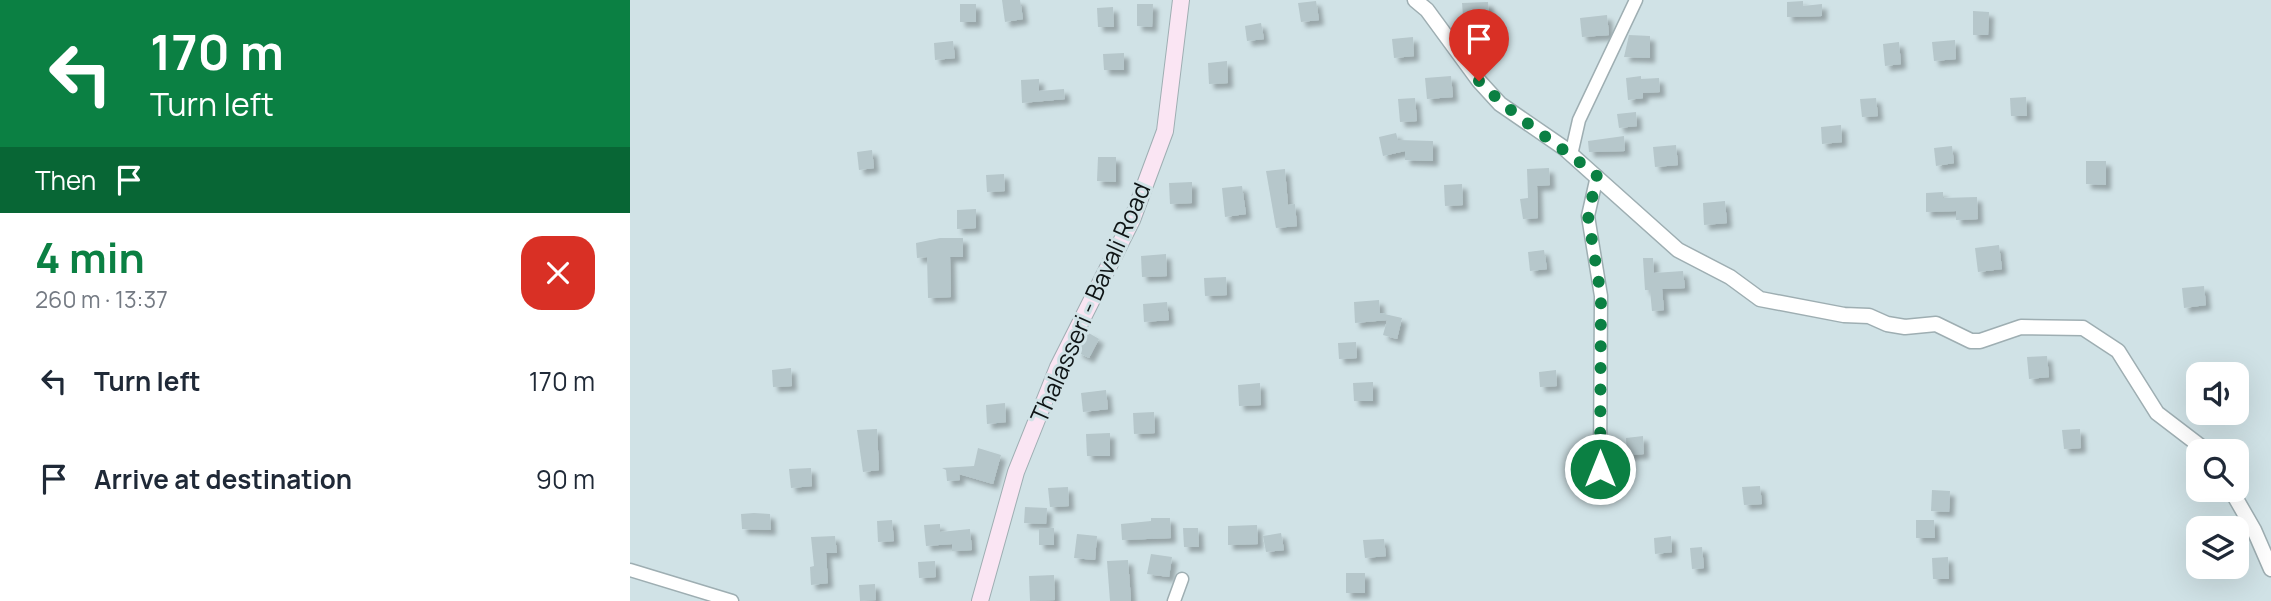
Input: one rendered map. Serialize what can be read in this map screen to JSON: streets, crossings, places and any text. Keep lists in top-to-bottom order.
{
  "streets": {
    "main road": ["Thalasseri - Bavali Road"]
  },
  "page": {
    "turn": ["170 m", "Turn left"],
    "then": "Then",
    "heading": ["4 min", "260 m · 13:37"],
    "list": [
      {
        "name": "Turn left",
        "value": "170 m"
      },
      {
        "name": "Arrive at destination",
        "value": "90 m"
      }
    ]
  }
}
